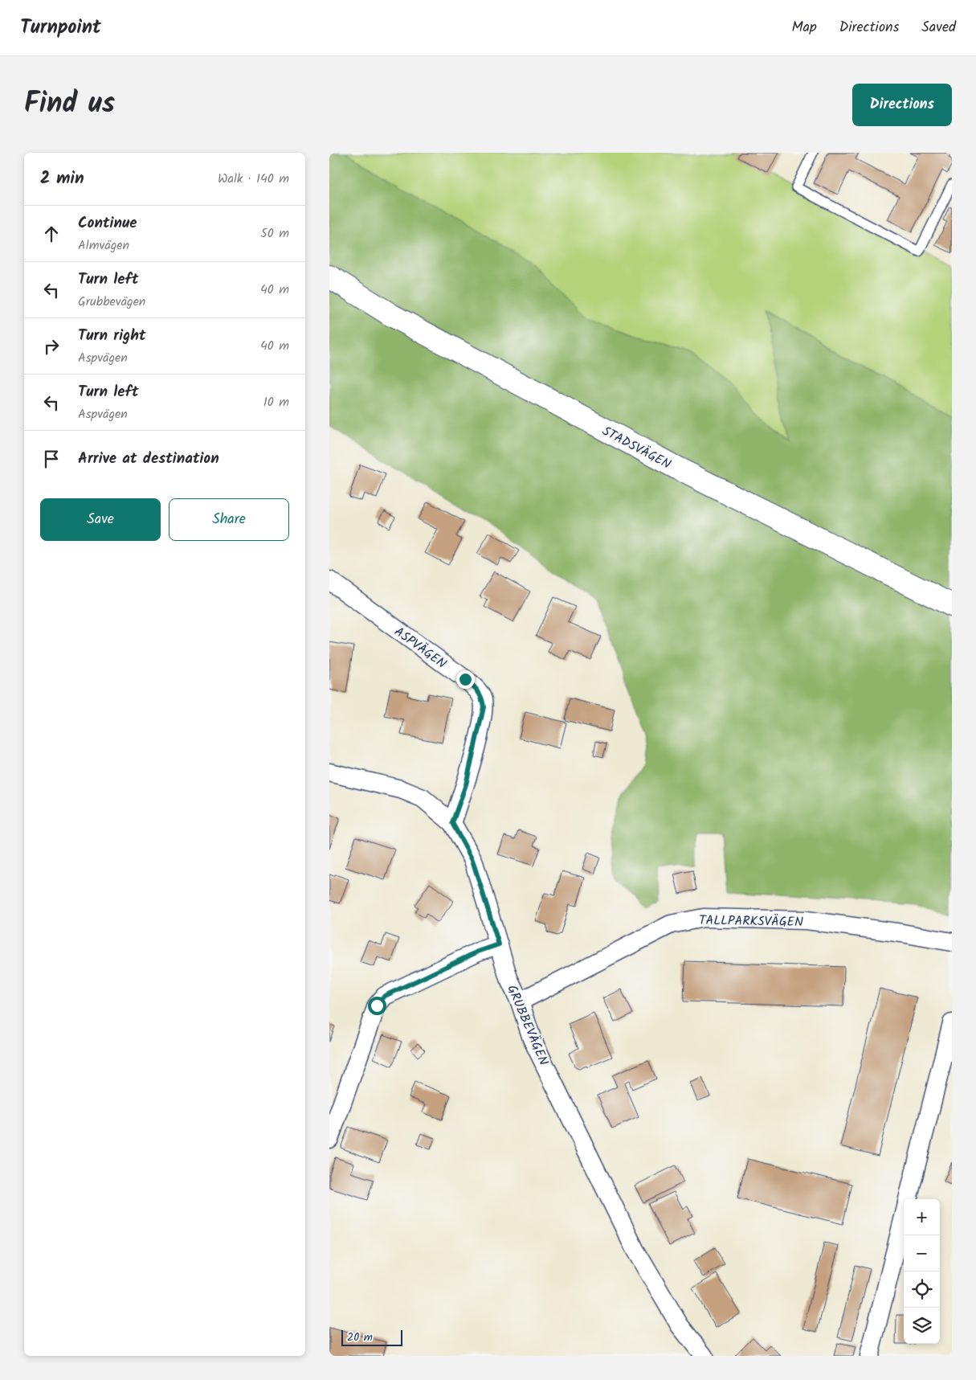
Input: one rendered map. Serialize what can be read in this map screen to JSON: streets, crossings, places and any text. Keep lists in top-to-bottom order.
{
  "streets": {
    "main road": ["STADSVÄGEN"],
    "street": ["ASPVÄGEN", "TALLPARKSVÄGEN", "GRUBBEVÄGEN"]
  },
  "crossings": [
    ["ASPVÄGEN", "GRUBBEVÄGEN"],
    ["TALLPARKSVÄGEN", "GRUBBEVÄGEN"]
  ],
  "scale_bar": "20 m",
  "page": {
    "header": "Turnpoint",
    "nav": ["Map", "Directions", "Saved"],
    "title": "Find us",
    "buttons": [
      "Directions",
      ["Save", "Share"]
    ],
    "heading": ["2 min", "Walk · 140 m"],
    "list": [
      ["Continue", "Almvägen", "50 m"],
      ["Turn left", "Grubbevägen", "40 m"],
      ["Turn right", "Aspvägen", "40 m"],
      ["Turn left", "Aspvägen", "10 m"],
      "Arrive at destination"
    ],
    "map_buttons": ["+", "−"],
    "scale": "20 m"
  }
}
